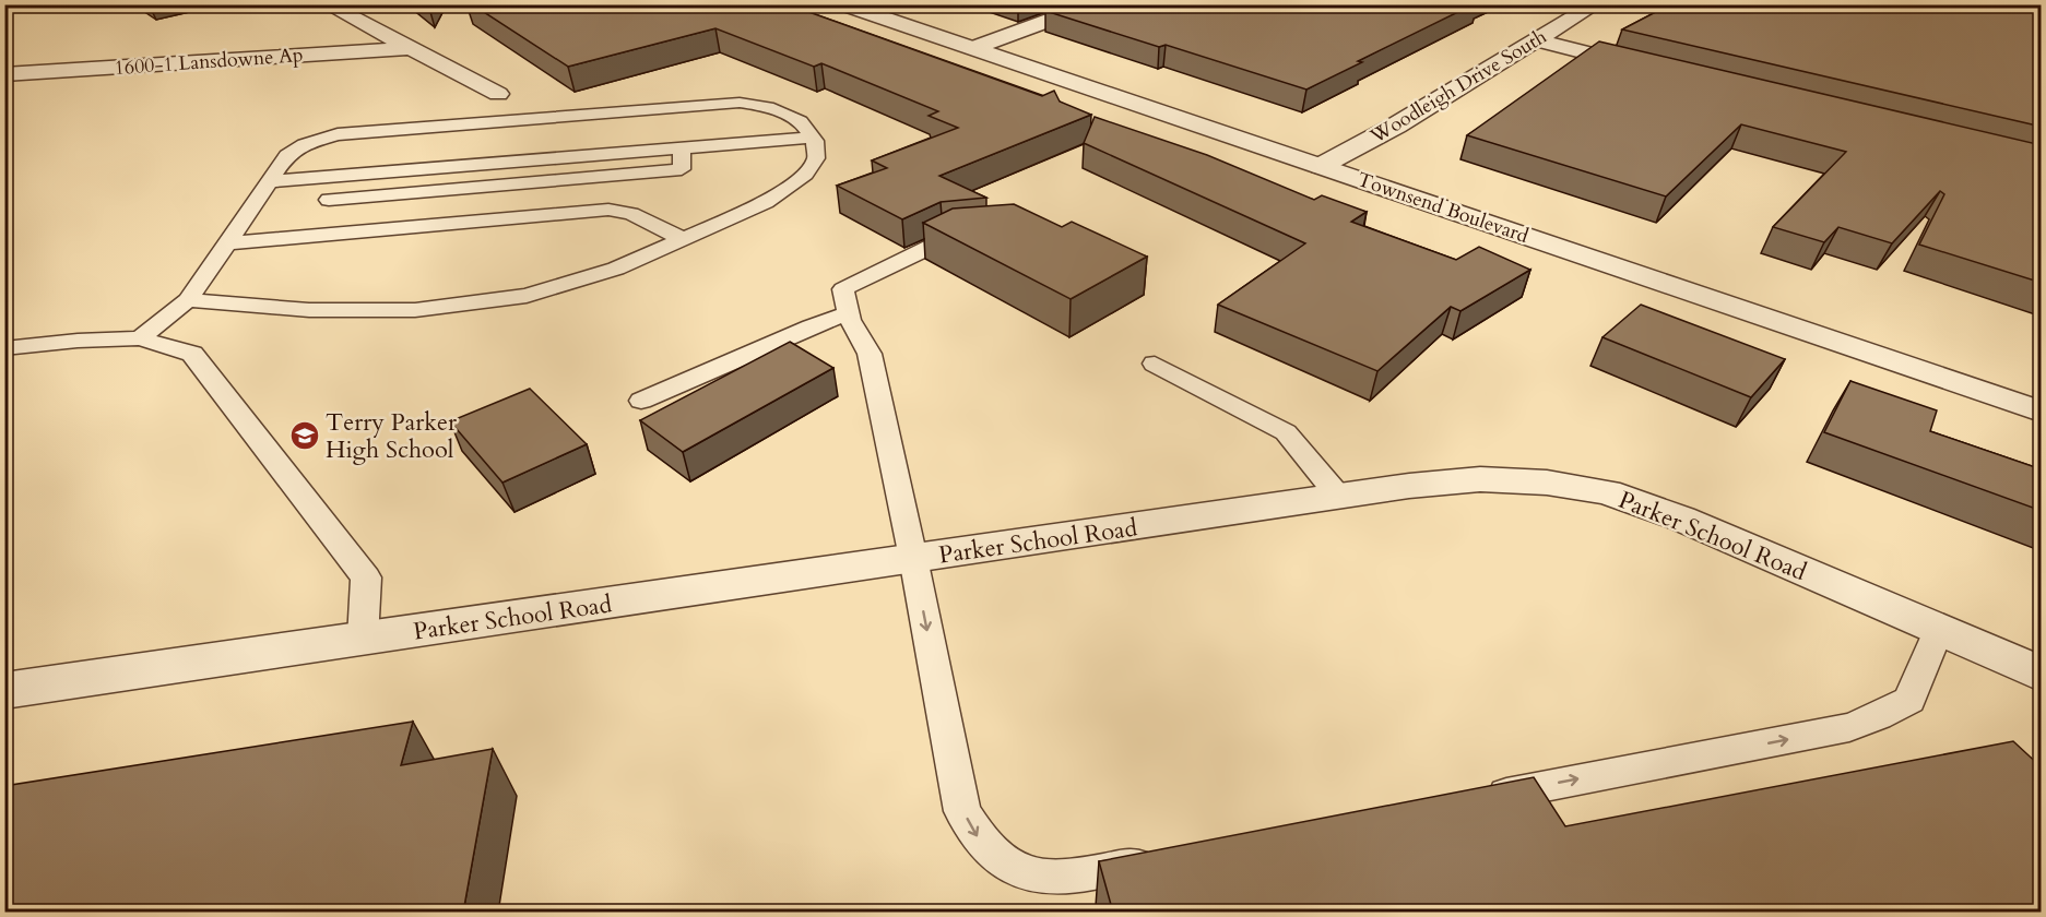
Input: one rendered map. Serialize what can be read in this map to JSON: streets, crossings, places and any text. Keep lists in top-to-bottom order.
{
  "streets": {
    "street": [
      "1600-1 Lansdowne Ap",
      "Woodleigh Drive South",
      "Townsend Boulevard",
      "Parker School Road"
    ]
  },
  "crossings": [
    ["Woodleigh Drive South", "Townsend Boulevard"]
  ],
  "places": {
    "school or university": ["Terry Parker High School"]
  }
}
